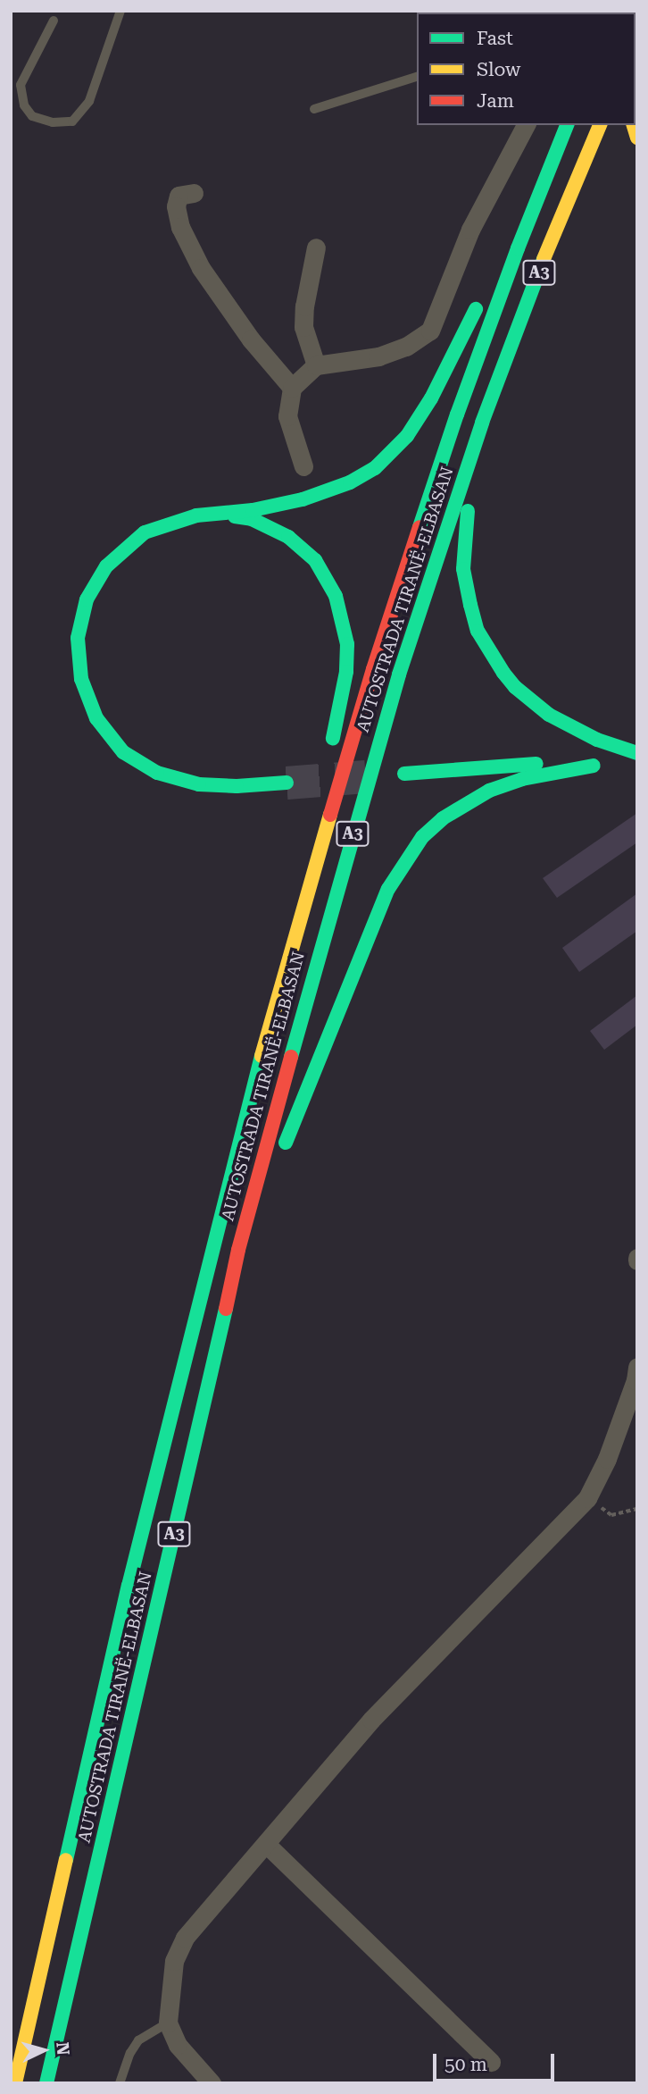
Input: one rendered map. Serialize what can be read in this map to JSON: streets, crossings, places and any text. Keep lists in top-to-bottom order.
{
  "streets": {
    "main road": ["A3", "AUTOSTRADA TIRANË-ELBASAN"]
  },
  "crossings": [
    ["A3", "AUTOSTRADA TIRANË-ELBASAN"]
  ],
  "legend": ["Fast", "Slow", "Jam"],
  "scale_bar": "50 m",
  "north": "right"
}
